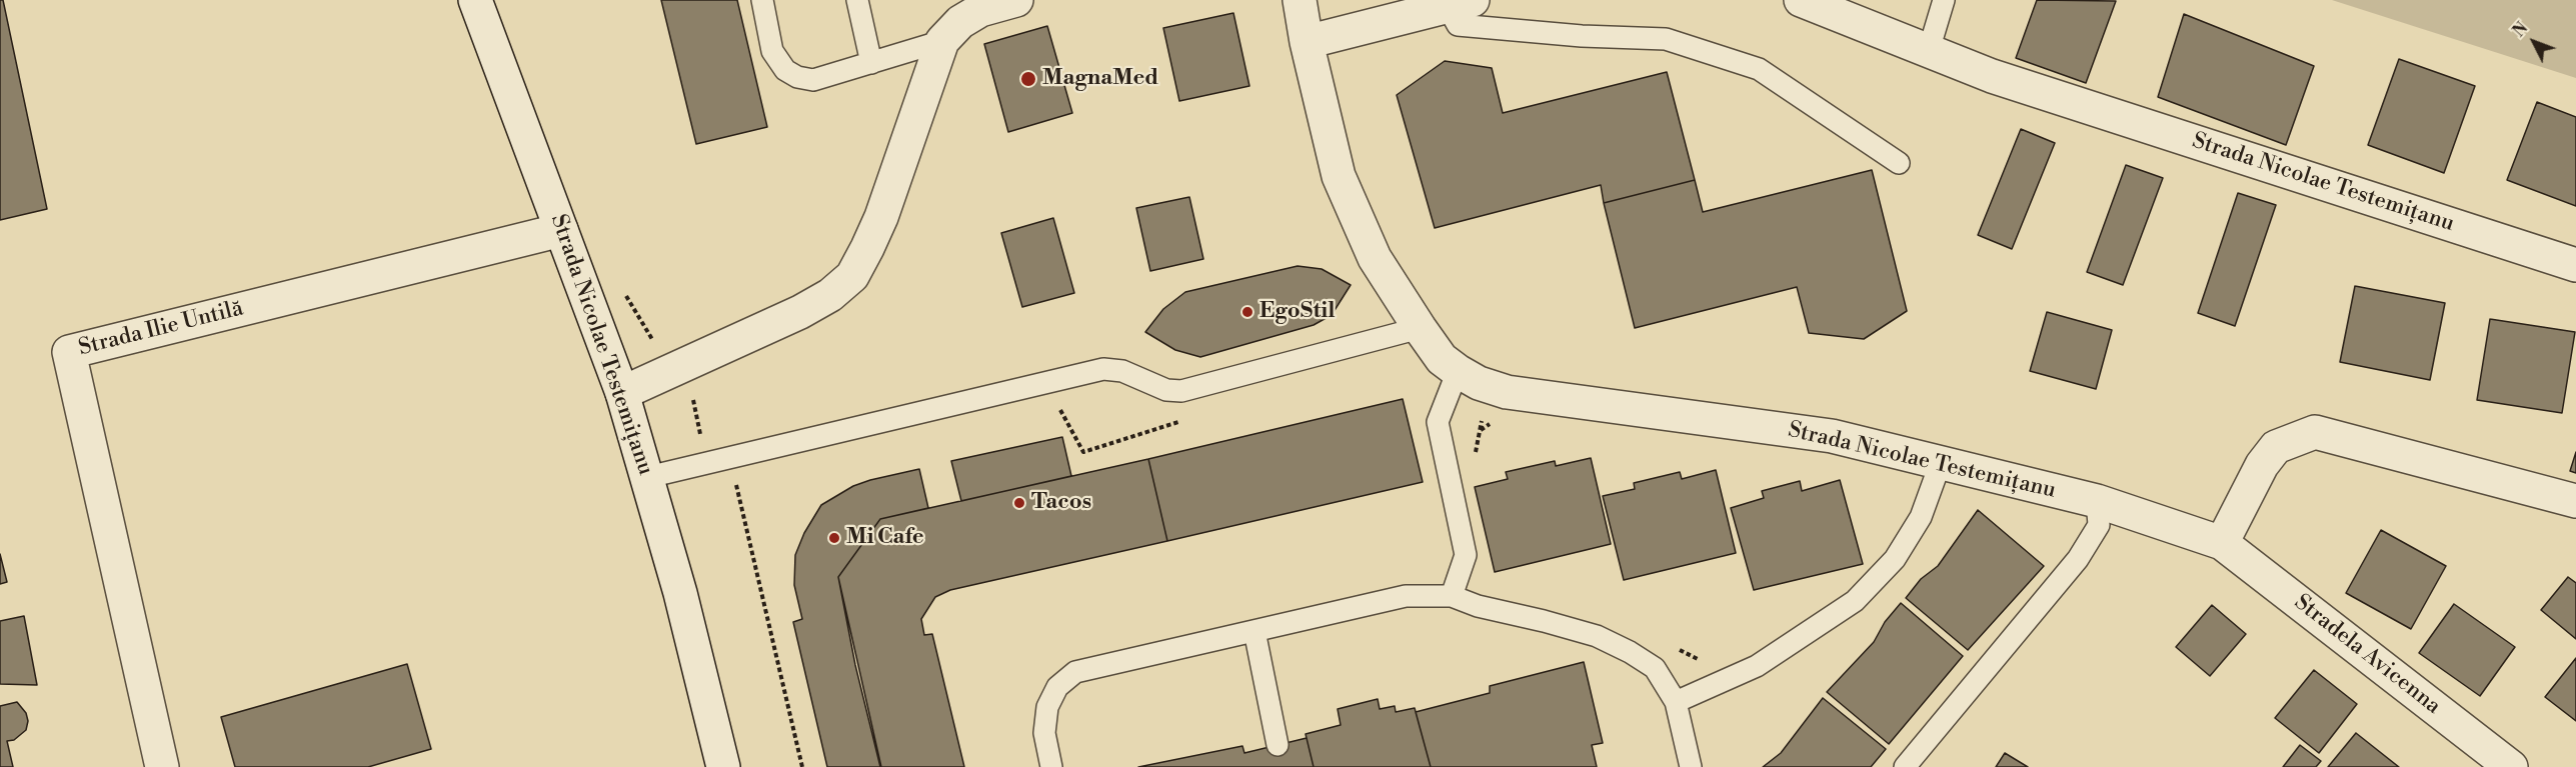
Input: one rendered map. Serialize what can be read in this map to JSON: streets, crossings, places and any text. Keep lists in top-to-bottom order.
{
  "streets": {
    "street": ["Strada Nicolae Testemițanu", "Strada Ilie Untilă", "Stradela Avicenna"]
  },
  "crossings": [
    ["Strada Nicolae Testemițanu", "Strada Ilie Untilă"],
    ["Strada Nicolae Testemițanu", "Stradela Avicenna"]
  ],
  "places": [
    "MagnaMed",
    "EgoStil",
    "Tacos",
    "Mi Cafe"
  ],
  "north": "top left"
}
